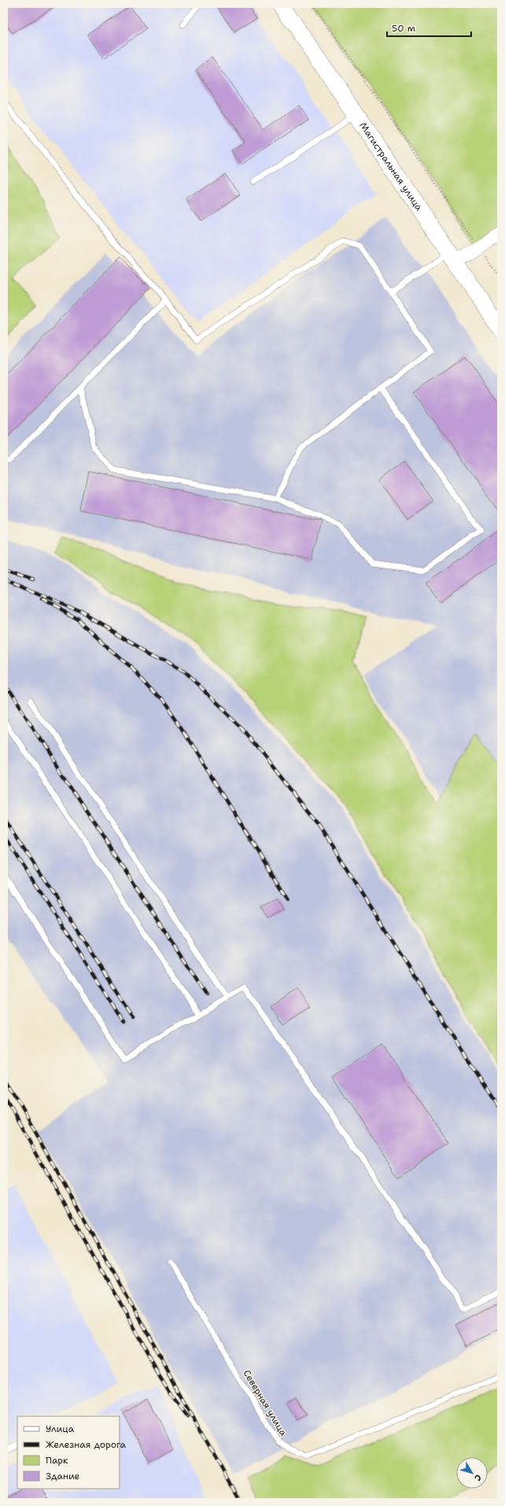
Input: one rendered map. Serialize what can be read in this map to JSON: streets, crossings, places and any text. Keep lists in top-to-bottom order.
{
  "streets": {
    "street": ["Магистральная улица"],
    "lane": ["Северная улица"]
  },
  "legend": [
    "Улица",
    "Железная дорога",
    "Парк",
    "Здание"
  ],
  "scale_bar": "50 m",
  "north": "bottom right"
}
